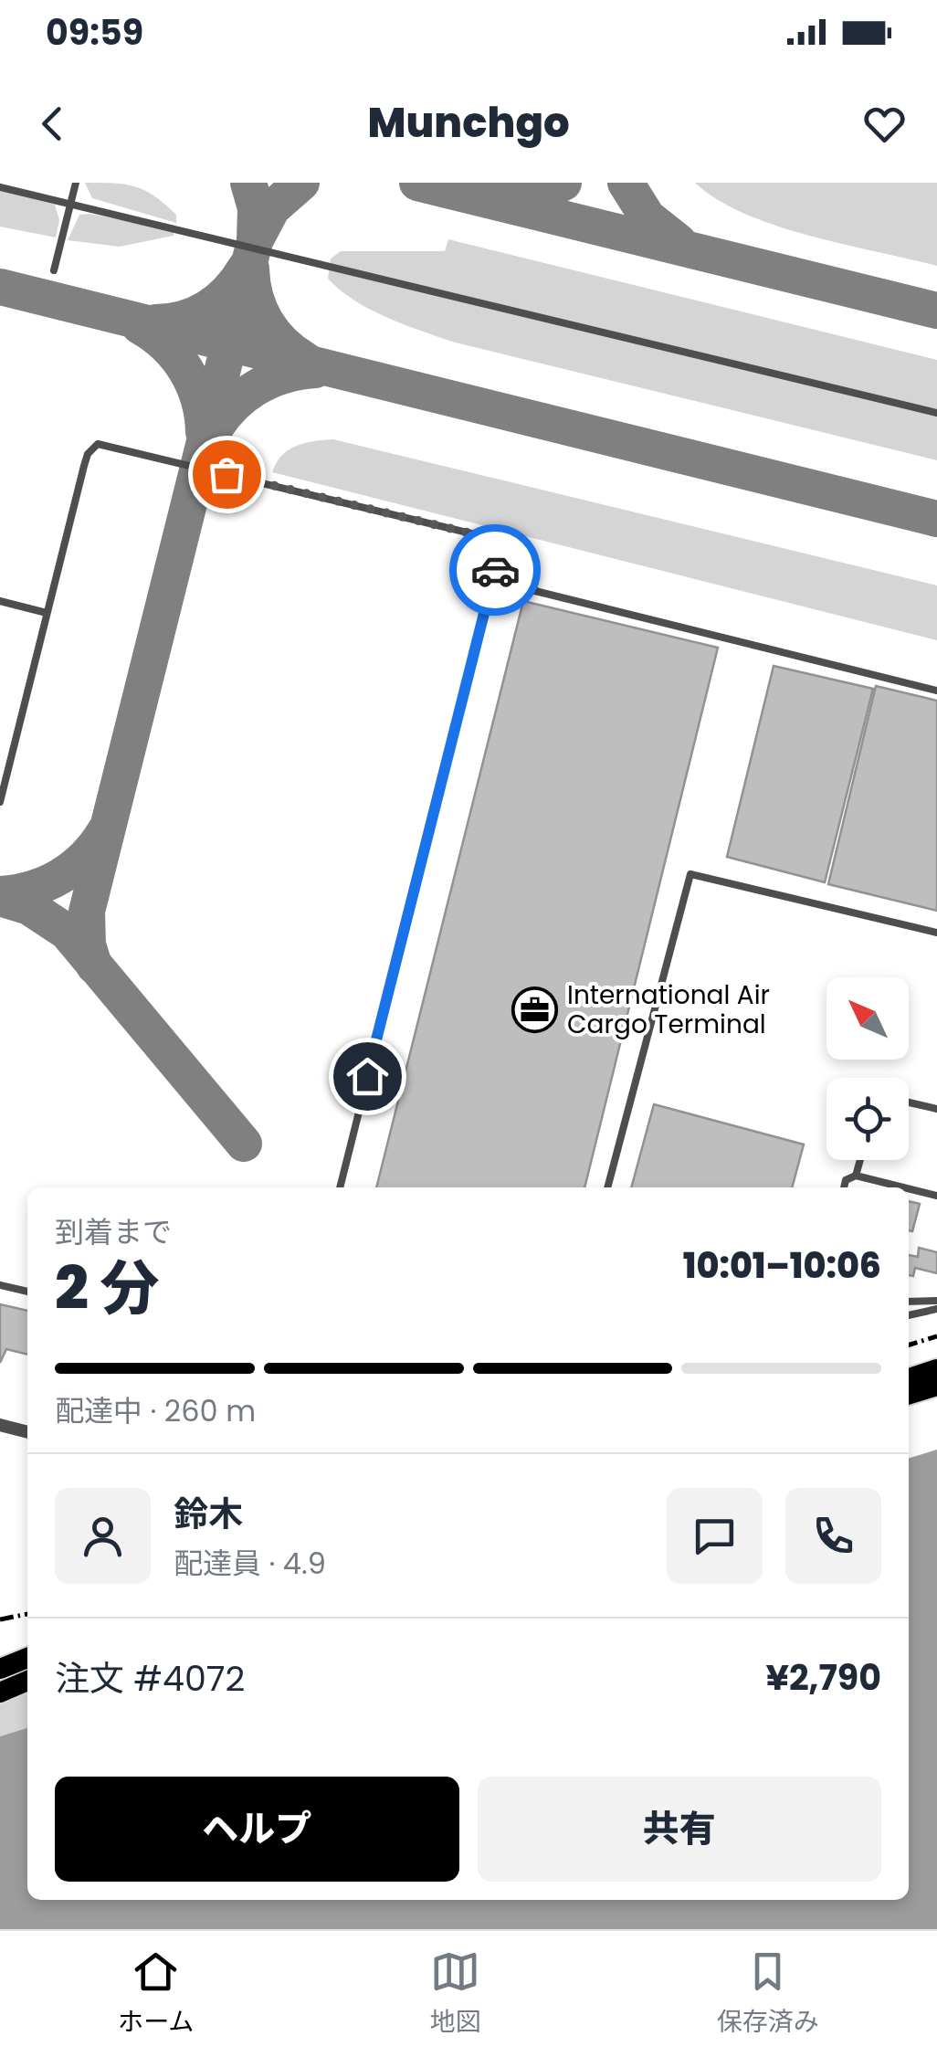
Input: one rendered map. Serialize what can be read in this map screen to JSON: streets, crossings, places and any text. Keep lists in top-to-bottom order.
{
  "places": {
    "office": ["International Air Cargo Terminal"]
  },
  "north": "top left",
  "page": {
    "status": "09:59",
    "header": "Munchgo",
    "heading": ["2 分", "到着まで", "10:01–10:06"],
    "panel": [
      "鈴木",
      "配達員 · 4.9",
      "注文 #4072",
      "¥2,790"
    ],
    "bar": "配達中 · 260 m",
    "buttons": ["ヘルプ", "共有"],
    "tabs": ["ホーム", "地図", "保存済み"]
  }
}
